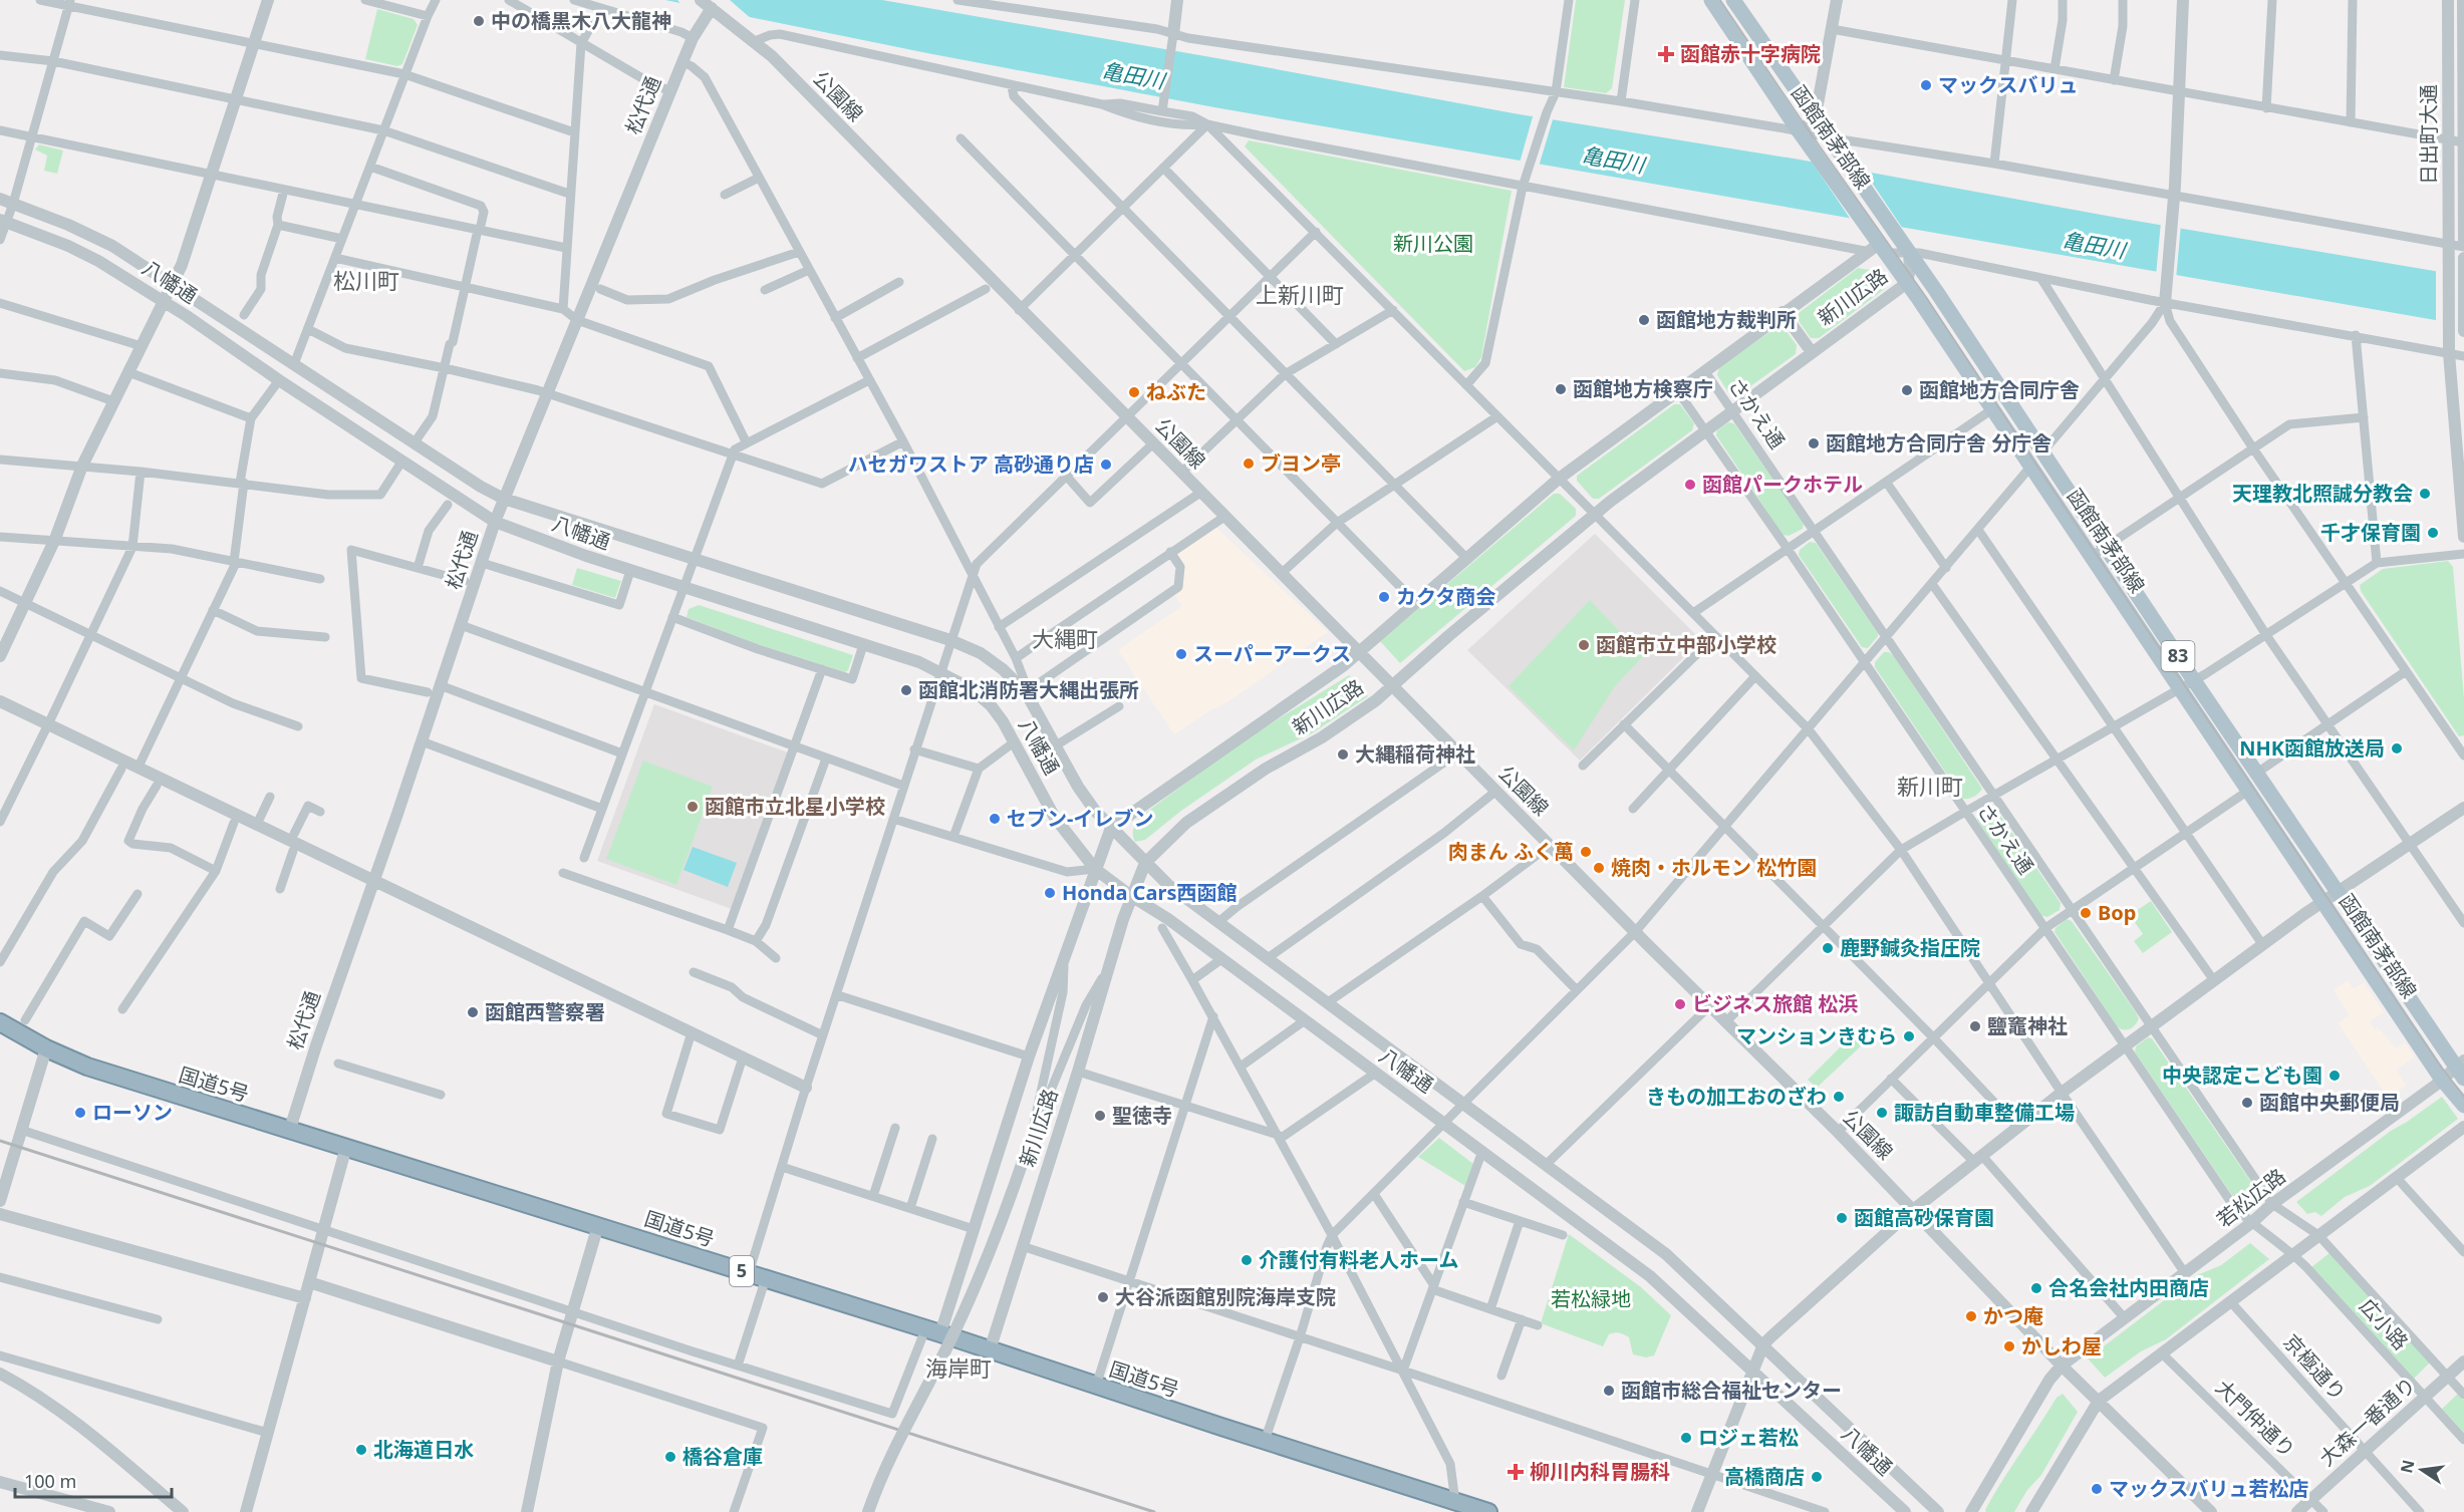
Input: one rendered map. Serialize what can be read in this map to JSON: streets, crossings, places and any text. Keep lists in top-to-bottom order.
{
  "streets": {
    "highway": ["国道5号", "5"],
    "main road": ["函館南茅部線", "83"],
    "street": [
      "公園線",
      "松代通",
      "日出町大通",
      "八幡通",
      "新川広路",
      "さかえ通",
      "若松広路",
      "広小路",
      "京極通り",
      "大門仲通り",
      "大森一番通り"
    ]
  },
  "crossings": [
    ["公園線", "松代通"],
    ["公園線", "新川広路"],
    ["公園線", "若松広路"],
    ["松代通", "八幡通"],
    ["松代通", "国道5号"],
    ["函館南茅部線", "新川広路"],
    ["函館南茅部線", "83"],
    ["函館南茅部線", "若松広路"],
    ["八幡通", "新川広路"],
    ["新川広路", "さかえ通"],
    ["新川広路", "国道5号"],
    ["さかえ通", "若松広路"],
    ["さかえ通", "広小路"],
    ["広小路", "大森一番通り"],
    ["京極通り", "大森一番通り"],
    ["大門仲通り", "大森一番通り"]
  ],
  "districts": [
    "松川町",
    "上新川町",
    "大縄町",
    "新川町",
    "海岸町"
  ],
  "water": ["亀田川"],
  "parks": ["新川公園", "若松緑地"],
  "places": {
    "other": [
      "中の橋黒木八大龍神",
      "マックスバリュ",
      "函館地方裁判所",
      "函館地方検察庁",
      "函館地方合同庁舎",
      "ねぶた",
      "函館地方合同庁舎 分庁舎",
      "ブヨン亭",
      "ハセガワストア 高砂通り店",
      "函館パークホテル",
      "天理教北照誠分教会",
      "千才保育園",
      "カクタ商会",
      "函館市立中部小学校",
      "スーパーアークス",
      "函館北消防署大縄出張所",
      "NHK函館放送局",
      "大縄稲荷神社",
      "函館市立北星小学校",
      "セブン-イレブン",
      "肉まん ふく萬",
      "焼肉・ホルモン 松竹園",
      "Honda Cars西函館",
      "Bop",
      "鹿野鍼灸指圧院",
      "ビジネス旅館 松浜",
      "函館西警察署",
      "鹽竈神社",
      "マンションきむら",
      "中央認定こども園",
      "きもの加工おのざわ",
      "函館中央郵便局",
      "ローソン",
      "諏訪自動車整備工場",
      "聖徳寺",
      "函館高砂保育園",
      "介護付有料老人ホーム",
      "合名会社内田商店",
      "大谷派函館別院海岸支院",
      "かつ庵",
      "かしわ屋",
      "函館市総合福祉センター",
      "ロジェ若松",
      "北海道日水",
      "橋谷倉庫",
      "高橋商店",
      "マックスバリュ若松店"
    ],
    "health": ["函館赤十字病院", "柳川内科胃腸科"]
  },
  "scale_bar": "100 m",
  "north": "left"
}
